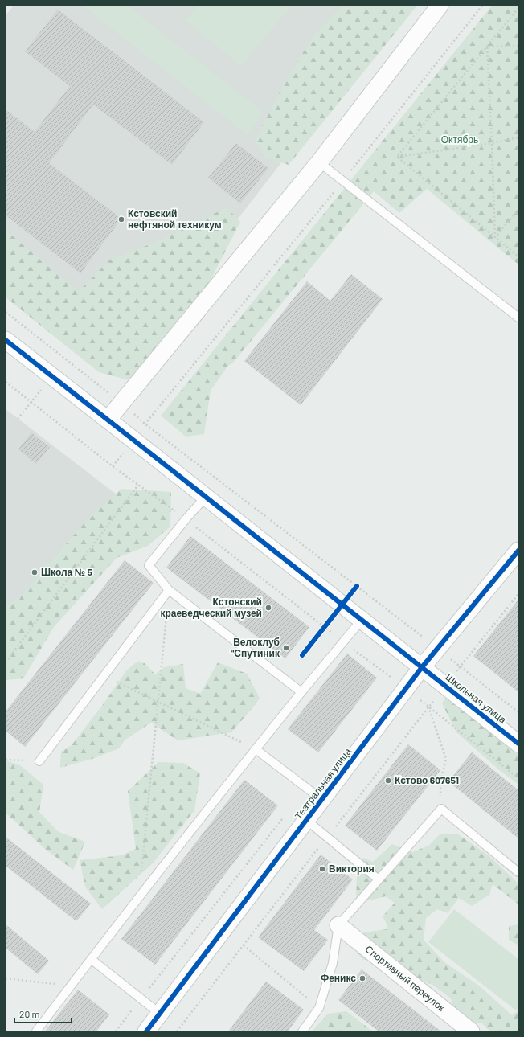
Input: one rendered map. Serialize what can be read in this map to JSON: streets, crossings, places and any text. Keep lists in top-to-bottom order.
{
  "streets": {
    "street": ["Школьная улица", "Театральная улица", "Спортивный переулок"]
  },
  "crossings": [
    ["Школьная улица", "Театральная улица"]
  ],
  "parks": ["Октябрь"],
  "places": [
    "Кстовский нефтяной техникум",
    "Школа № 5",
    "Кстовский краеведческий музей",
    "Велоклуб \"Спутиник",
    "Кстово 607651",
    "Виктория",
    "Феникс"
  ],
  "scale_bar": "20 m"
}
